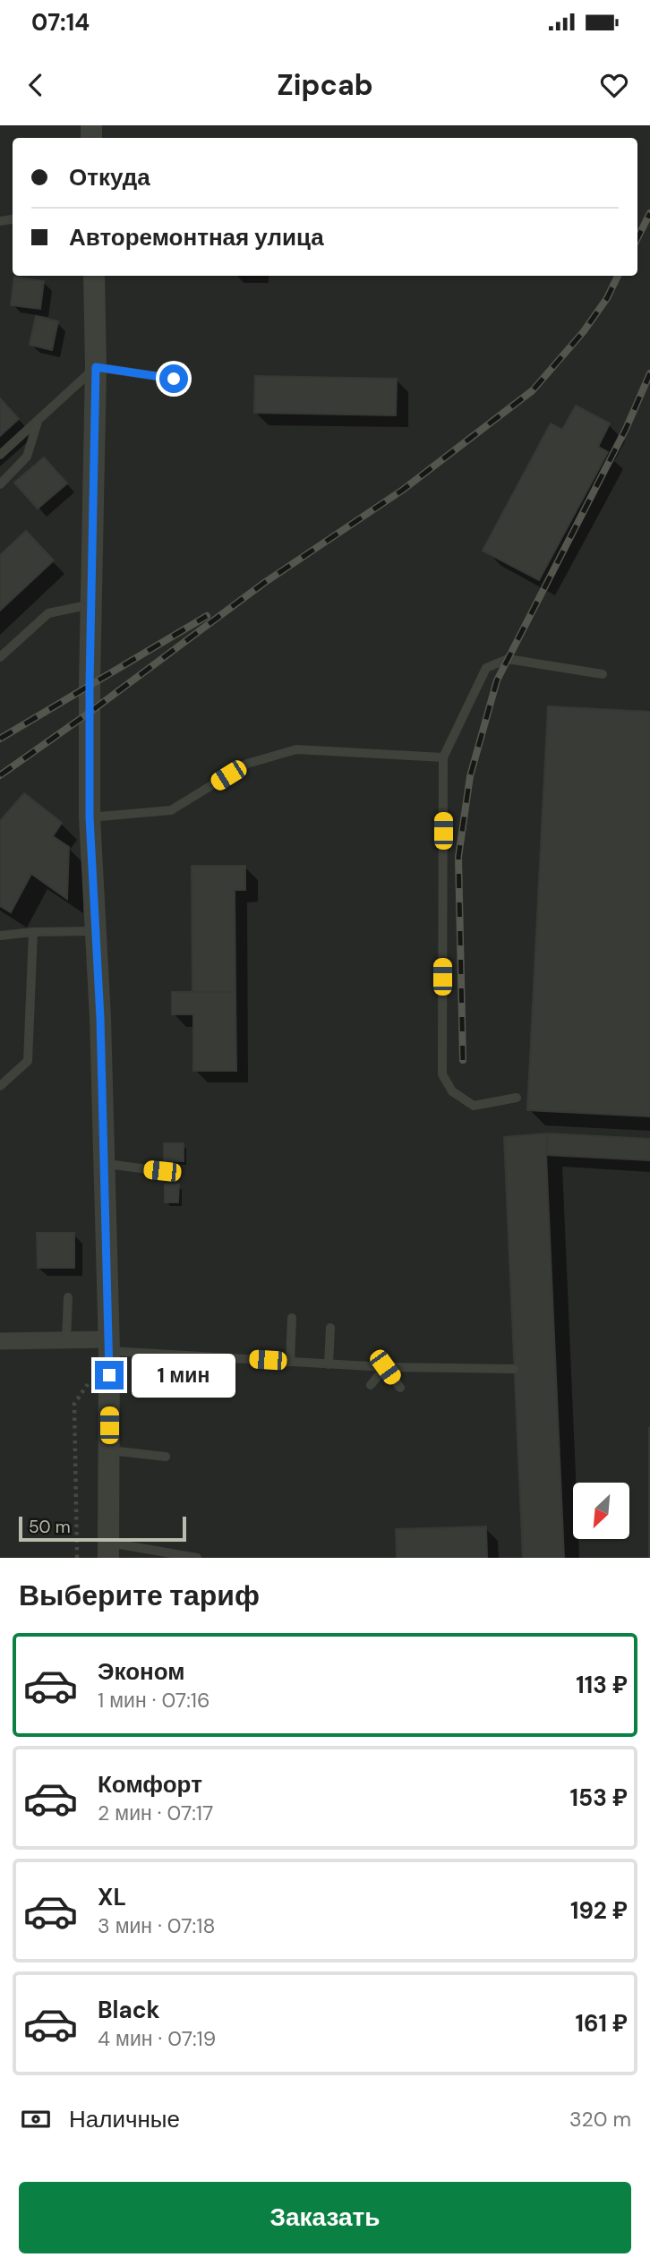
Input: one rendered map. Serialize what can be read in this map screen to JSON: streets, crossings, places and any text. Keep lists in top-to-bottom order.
{
  "scale_bar": "50 m",
  "north": "bottom left",
  "page": {
    "status": "07:14",
    "header": "Zipcab",
    "banner": ["Откуда", "Авторемонтная улица"],
    "bubble": "1 мин",
    "scale": "50 m",
    "heading": "Выберите тариф",
    "list": [
      {
        "name": "Эконом",
        "note": "1 мин · 07:16",
        "value": "113 ₽"
      },
      {
        "name": "Комфорт",
        "note": "2 мин · 07:17",
        "value": "153 ₽"
      },
      {
        "name": "XL",
        "note": "3 мин · 07:18",
        "value": "192 ₽"
      },
      {
        "name": "Black",
        "note": "4 мин · 07:19",
        "value": "161 ₽"
      }
    ],
    "pay": ["Наличные", "320 m"],
    "buttons": "Заказать"
  }
}
